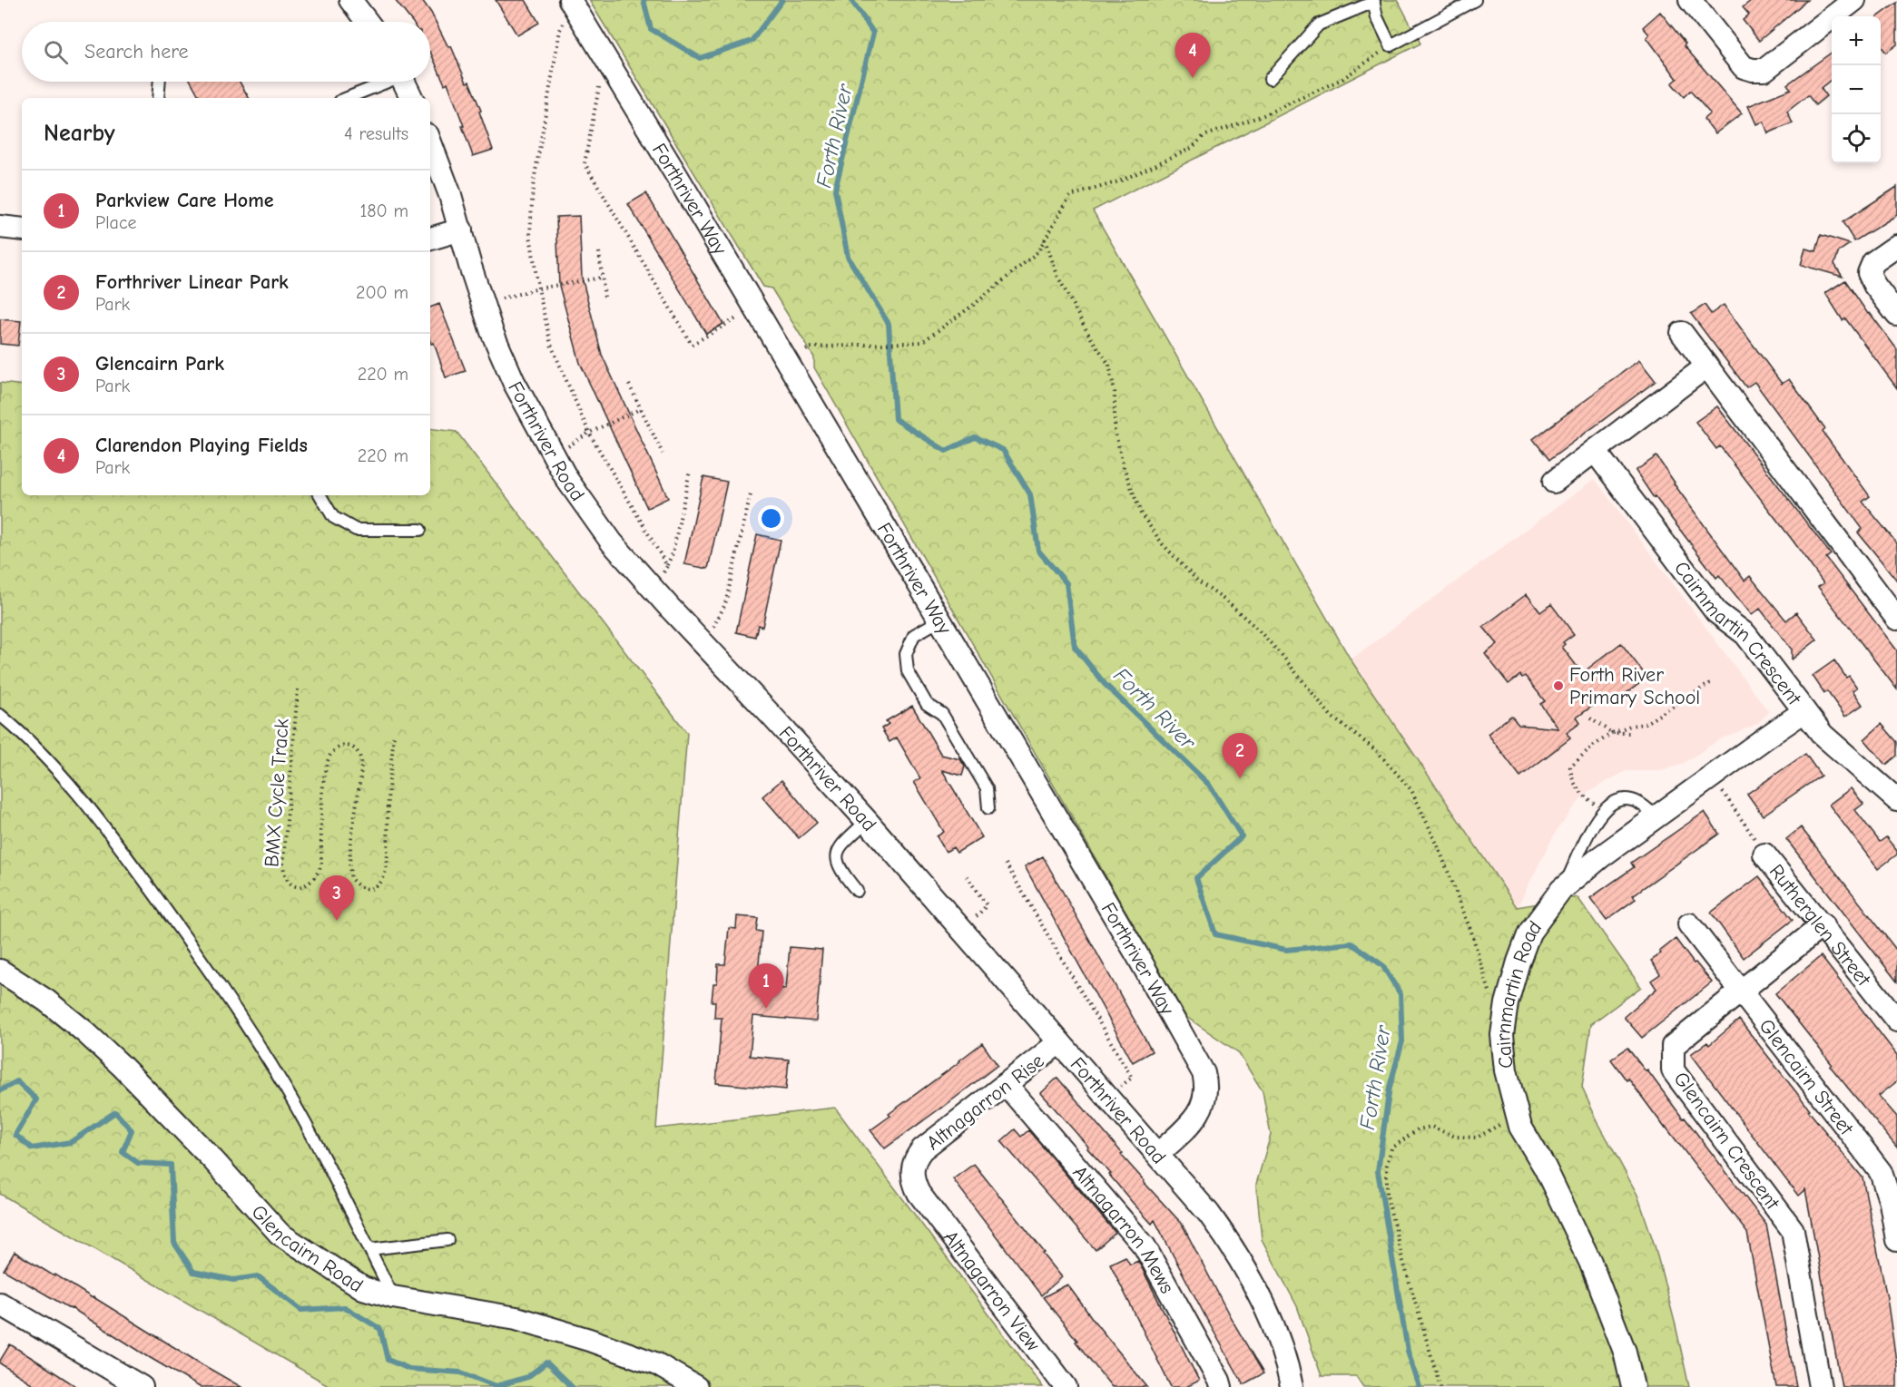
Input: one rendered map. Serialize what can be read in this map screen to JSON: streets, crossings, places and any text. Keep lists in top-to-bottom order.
{
  "streets": {
    "street": [
      "Forthriver Way",
      "Forthriver Road",
      "Cairnmartin Crescent",
      "Rutherglen Street",
      "Cairnmartin Road",
      "Glencairn Street",
      "Altnagarron Rise",
      "Glencairn Crescent",
      "Altnagarron Mews",
      "Glencairn Road",
      "Altnagarron View"
    ],
    "path": ["BMX Cycle Track"]
  },
  "crossings": [
    ["Forthriver Way", "Forthriver Road"],
    ["Forthriver Road", "Altnagarron Rise"],
    ["Cairnmartin Crescent", "Cairnmartin Road"],
    ["Rutherglen Street", "Glencairn Crescent"],
    ["Glencairn Street", "Glencairn Crescent"],
    ["Altnagarron Rise", "Altnagarron Mews"],
    ["Altnagarron Rise", "Altnagarron View"]
  ],
  "water": ["Forth River"],
  "places": ["Forth River Primary School"],
  "page": {
    "map_buttons": ["+", "−"],
    "search": "Search here",
    "pins": [
      "4",
      "2",
      "3",
      "1"
    ],
    "heading": ["Nearby", "4 results"],
    "list": [
      {
        "mark": "1",
        "name": "Parkview Care Home",
        "note": "Place",
        "value": "180 m"
      },
      {
        "mark": "2",
        "name": "Forthriver Linear Park",
        "note": "Park",
        "value": "200 m"
      },
      {
        "mark": "3",
        "name": "Glencairn Park",
        "note": "Park",
        "value": "220 m"
      },
      {
        "mark": "4",
        "name": "Clarendon Playing Fields",
        "note": "Park",
        "value": "220 m"
      }
    ]
  }
}
